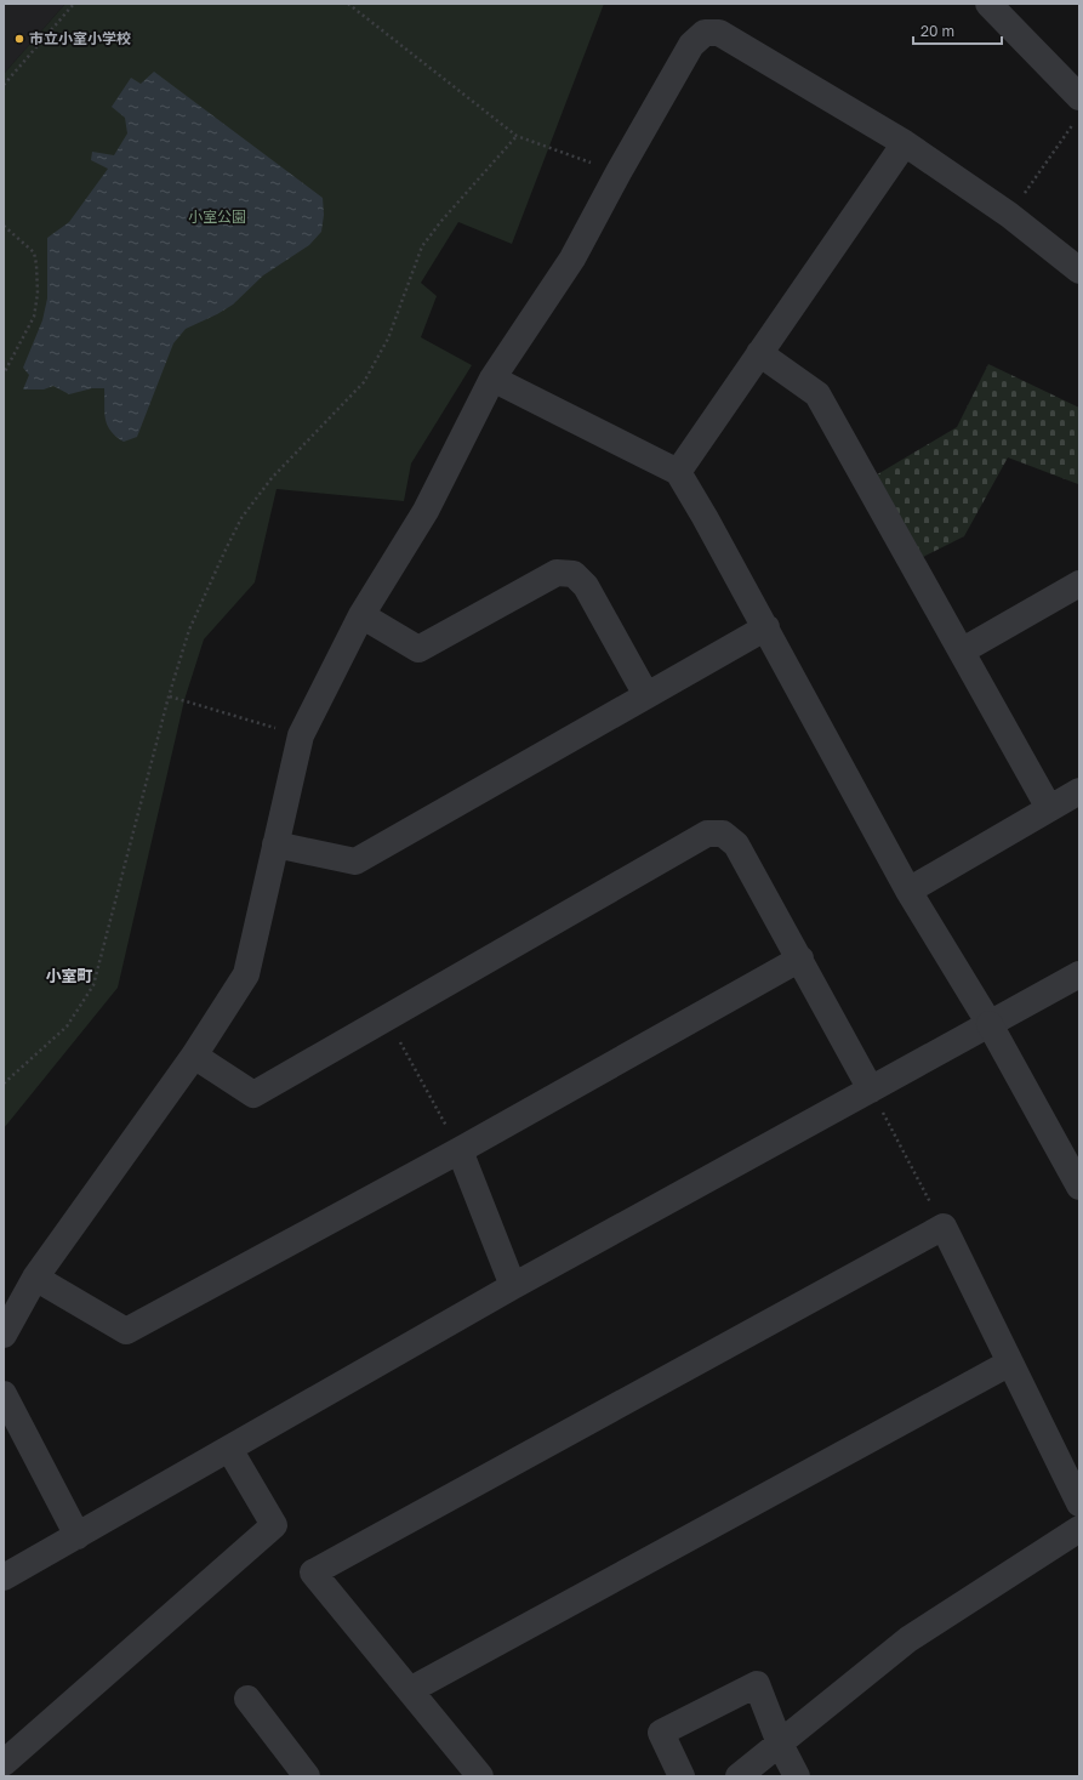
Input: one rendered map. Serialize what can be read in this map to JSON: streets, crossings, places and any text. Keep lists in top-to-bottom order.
{
  "districts": ["小室町"],
  "parks": ["小室公園"],
  "places": ["市立小室小学校"],
  "scale_bar": "20 m"
}
